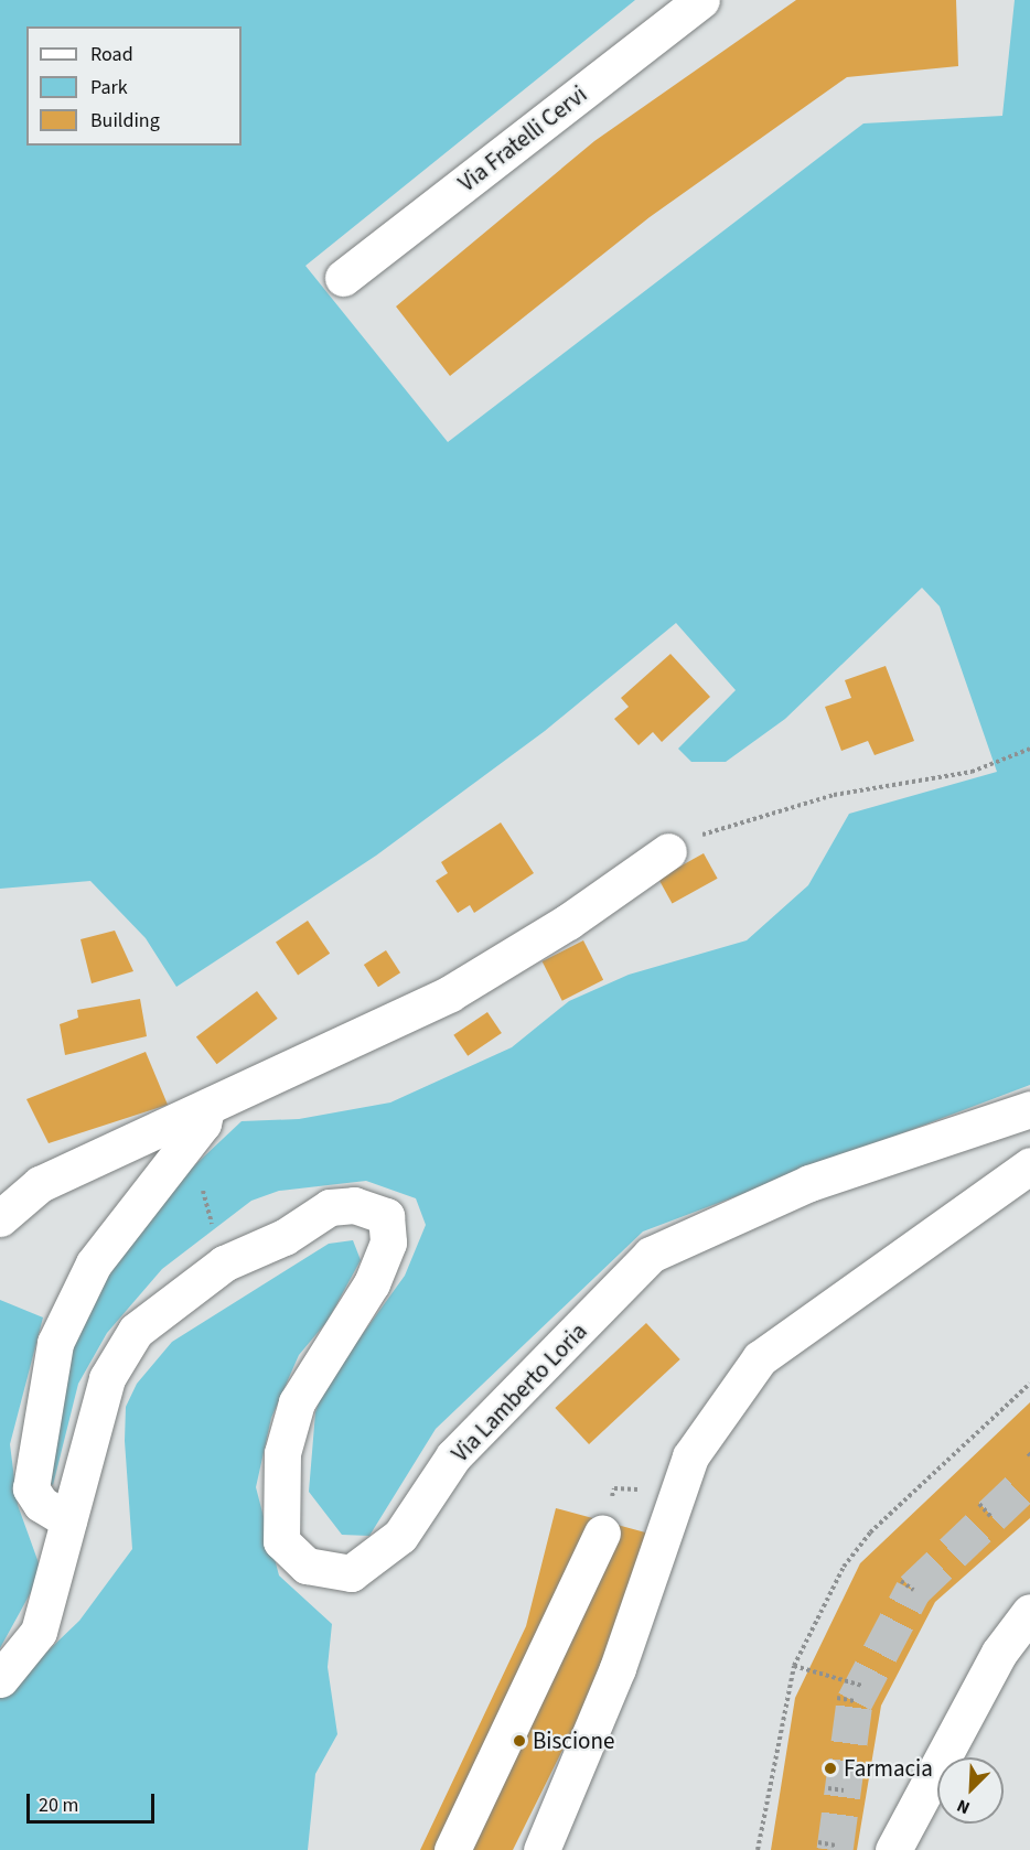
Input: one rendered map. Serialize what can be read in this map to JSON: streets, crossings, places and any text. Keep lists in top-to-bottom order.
{
  "streets": {
    "street": ["Via Fratelli Cervi", "Via Lamberto Loria"]
  },
  "places": ["Biscione", "Farmacia"],
  "legend": ["Road", "Park", "Building"],
  "scale_bar": "20 m",
  "north": "bottom left"
}
